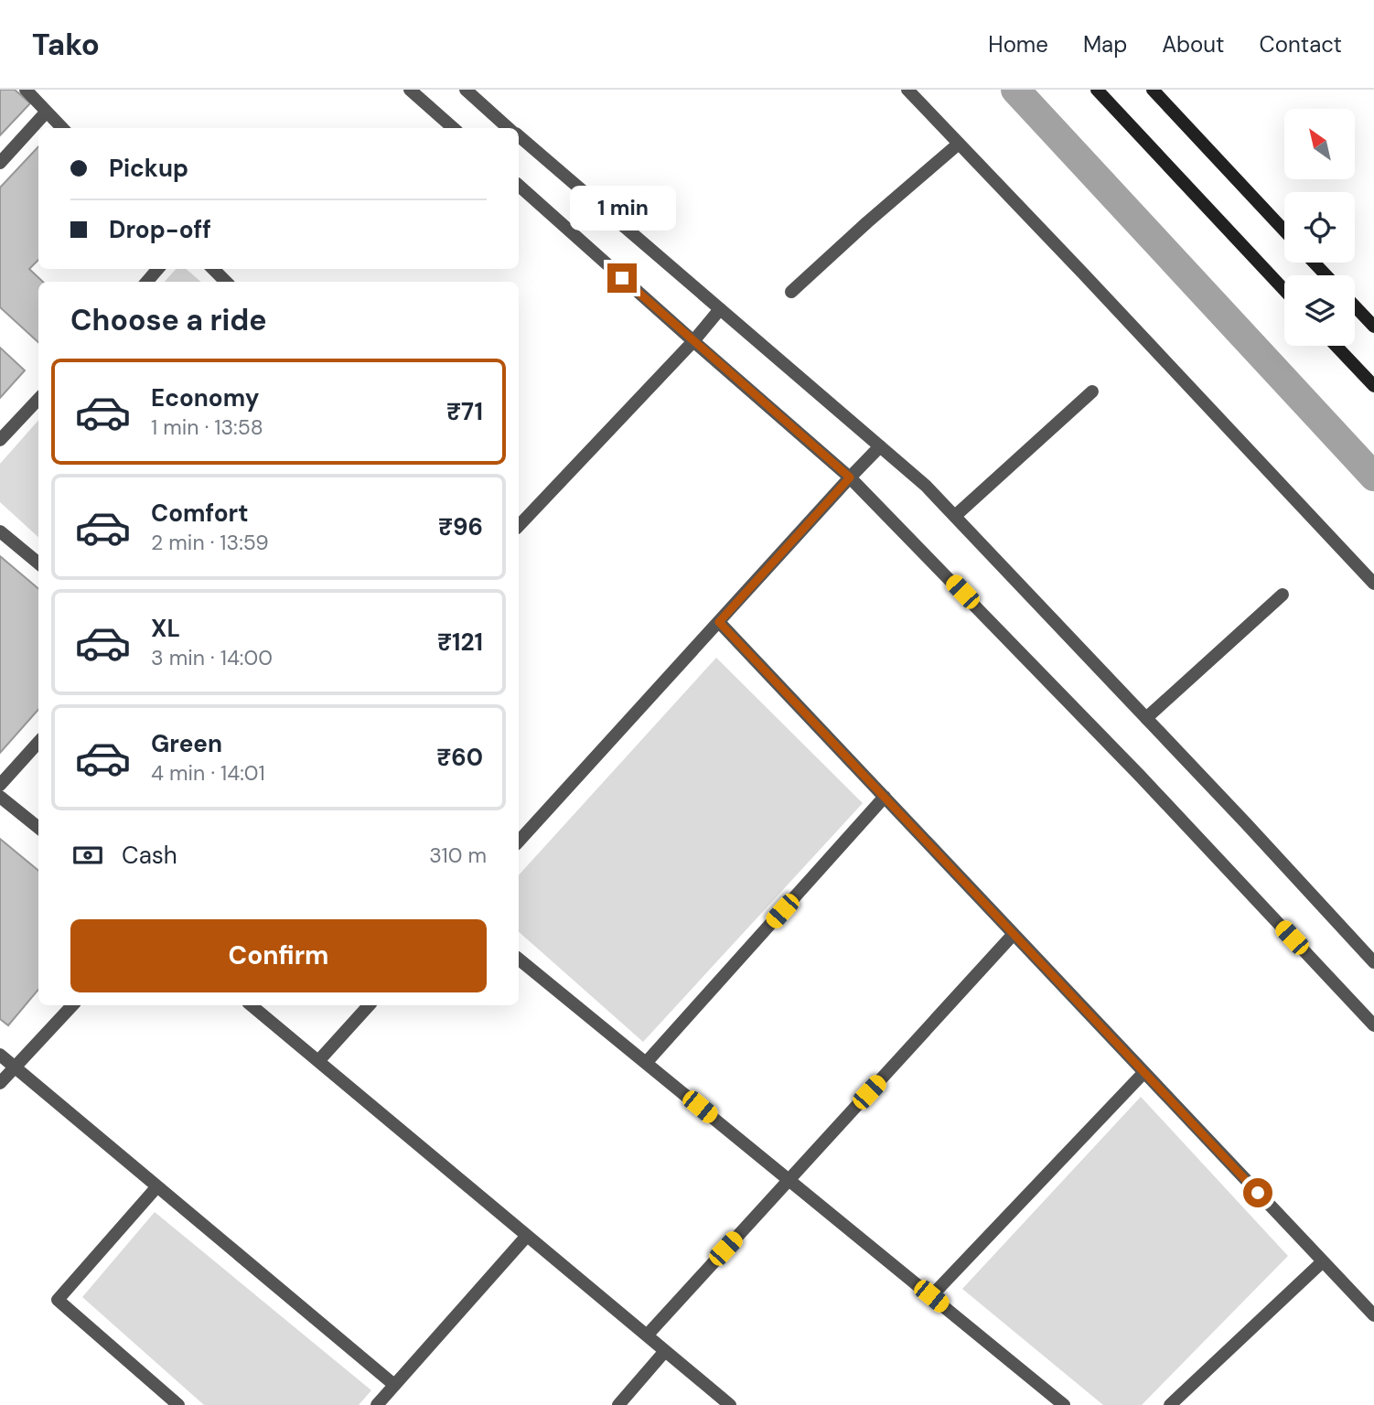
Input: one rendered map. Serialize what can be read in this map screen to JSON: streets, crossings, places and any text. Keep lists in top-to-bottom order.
{
  "north": "top left",
  "page": {
    "header": "Tako",
    "nav": [
      "Home",
      "Map",
      "About",
      "Contact"
    ],
    "banner": ["Pickup", "Drop-off"],
    "bubble": "1 min",
    "heading": "Choose a ride",
    "list": [
      {
        "name": "Economy",
        "note": "1 min · 13:58",
        "value": "₹71"
      },
      {
        "name": "Comfort",
        "note": "2 min · 13:59",
        "value": "₹96"
      },
      {
        "name": "XL",
        "note": "3 min · 14:00",
        "value": "₹121"
      },
      {
        "name": "Green",
        "note": "4 min · 14:01",
        "value": "₹60"
      }
    ],
    "pay": ["Cash", "310 m"],
    "buttons": "Confirm"
  }
}
